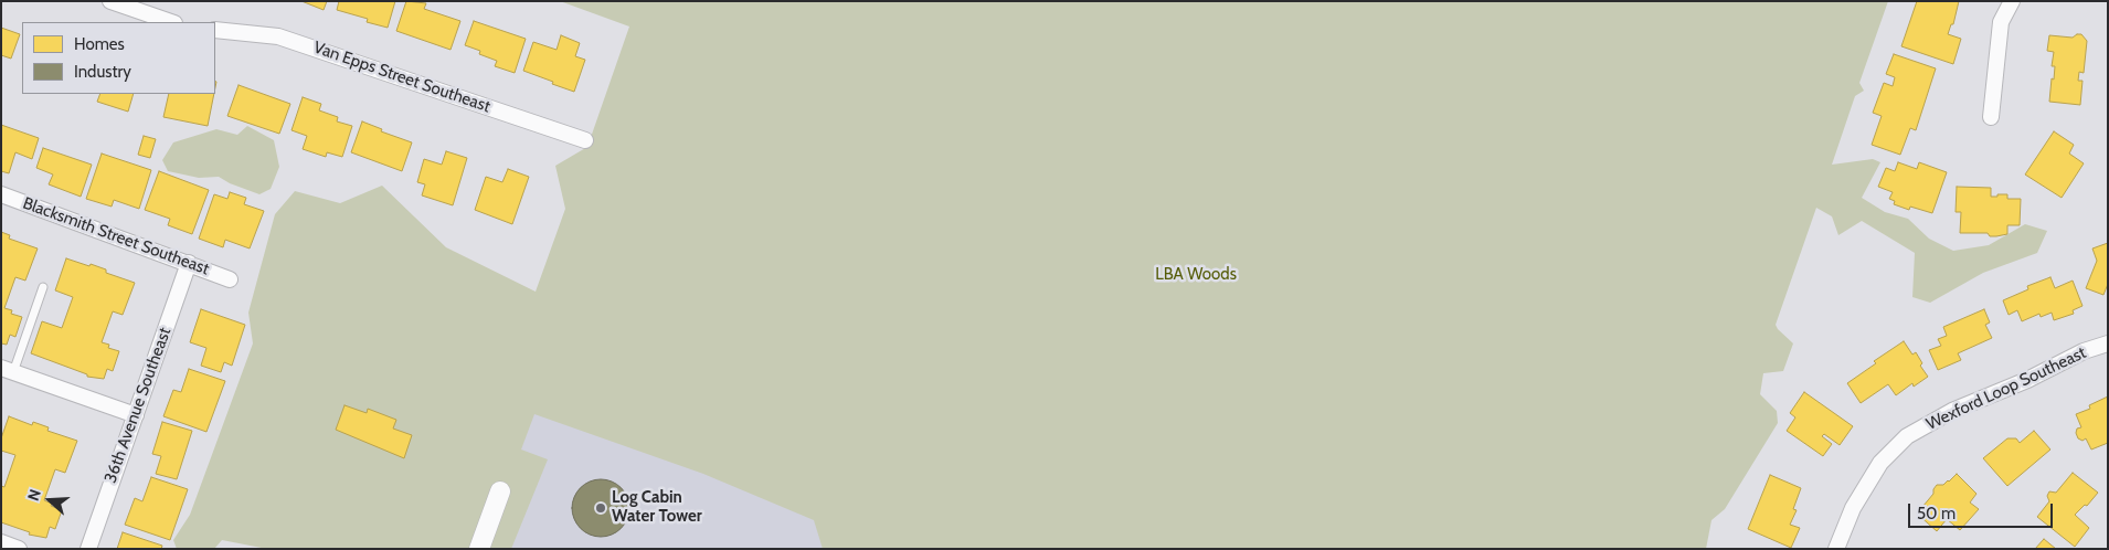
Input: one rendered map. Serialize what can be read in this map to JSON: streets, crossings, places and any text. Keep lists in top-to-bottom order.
{
  "streets": {
    "street": [
      "Van Epps Street Southeast",
      "Blacksmith Street Southeast",
      "Wexford Loop Southeast",
      "36th Avenue Southeast"
    ]
  },
  "crossings": [
    ["Blacksmith Street Southeast", "36th Avenue Southeast"]
  ],
  "parks": ["LBA Woods"],
  "places": ["Log Cabin Water Tower"],
  "legend": ["Homes", "Industry"],
  "scale_bar": "50 m",
  "north": "left"
}
